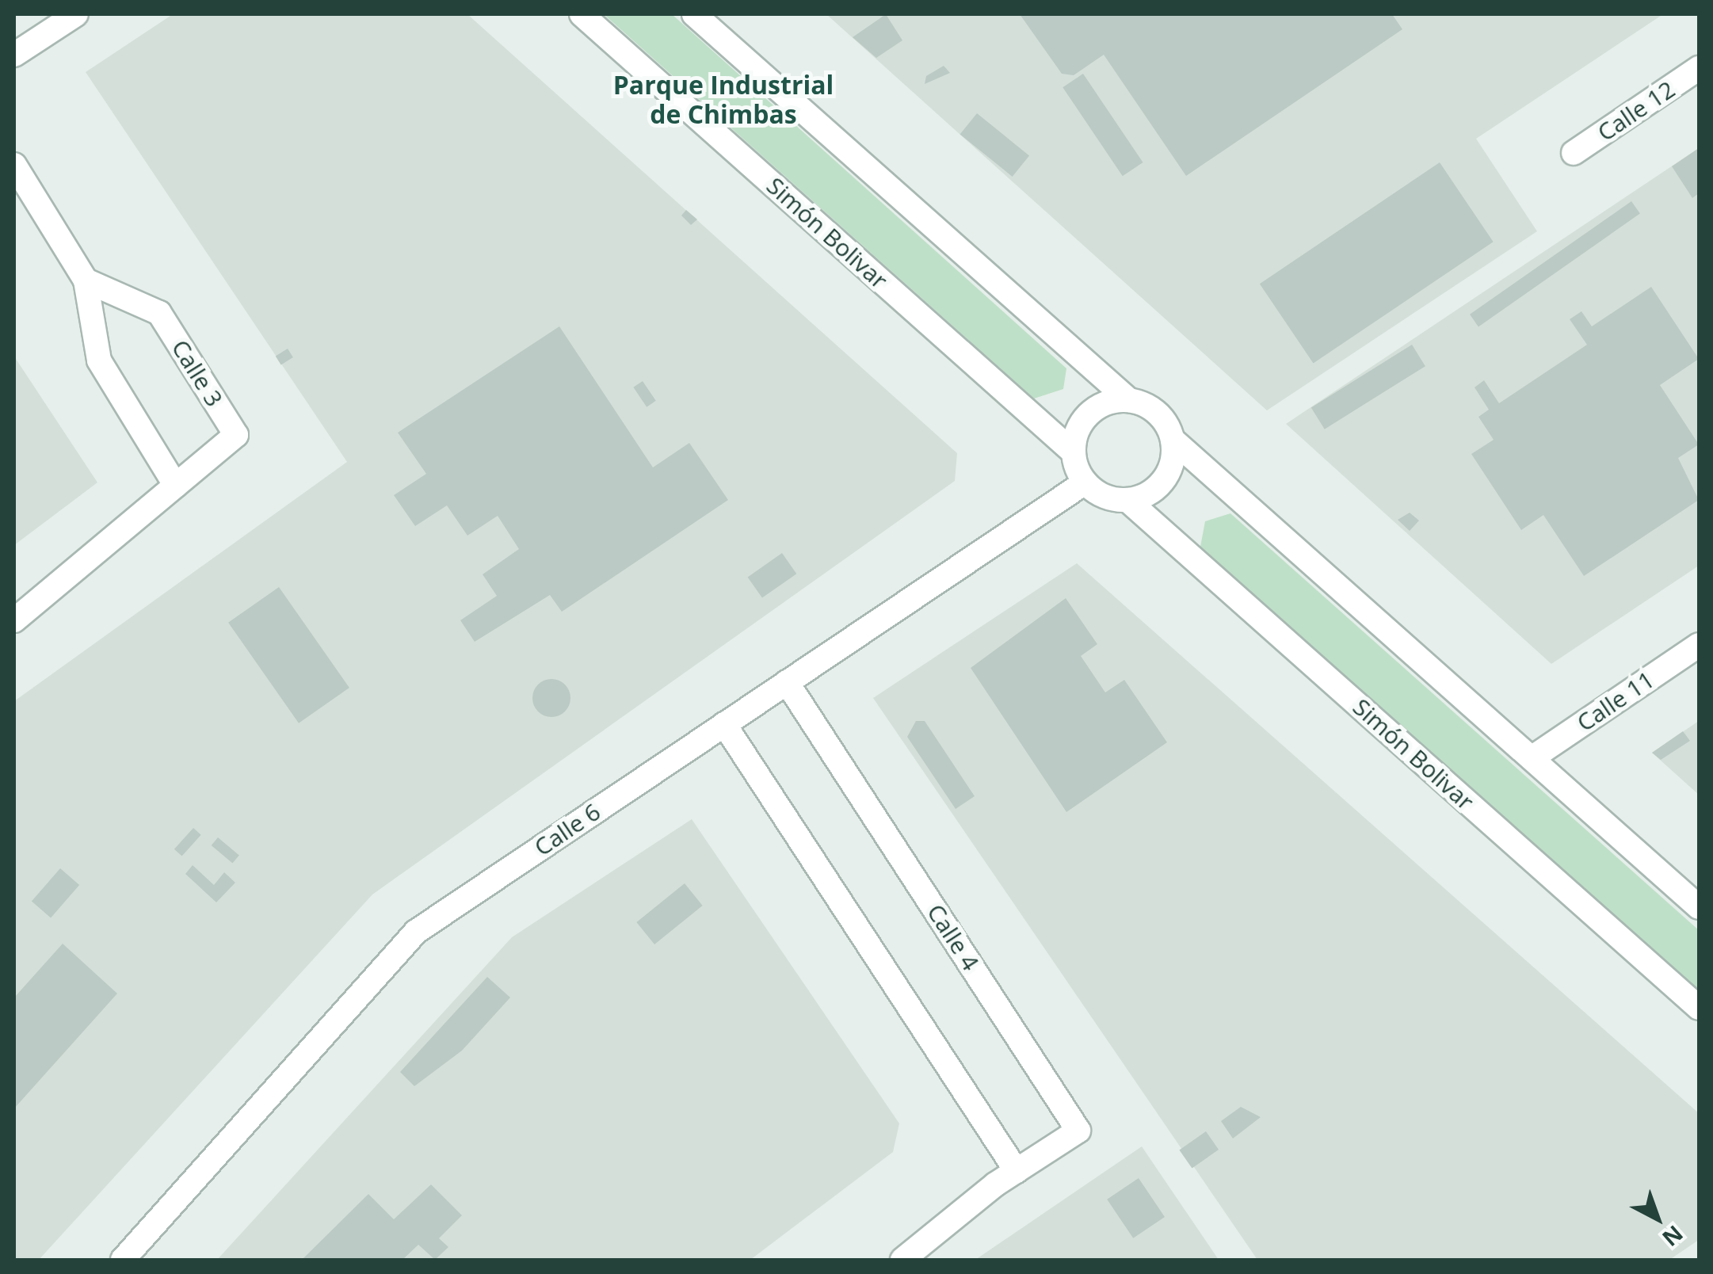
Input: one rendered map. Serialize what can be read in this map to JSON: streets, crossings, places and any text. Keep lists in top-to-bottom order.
{
  "streets": {
    "street": [
      "Calle 12",
      "Simón Bolivar",
      "Calle 3",
      "Calle 11",
      "Calle 6",
      "Calle 4"
    ]
  },
  "crossings": [
    ["Simón Bolivar", "Calle 6"],
    ["Calle 6", "Calle 4"]
  ],
  "districts": ["Parque Industrial de Chimbas"],
  "north": "bottom right"
}
